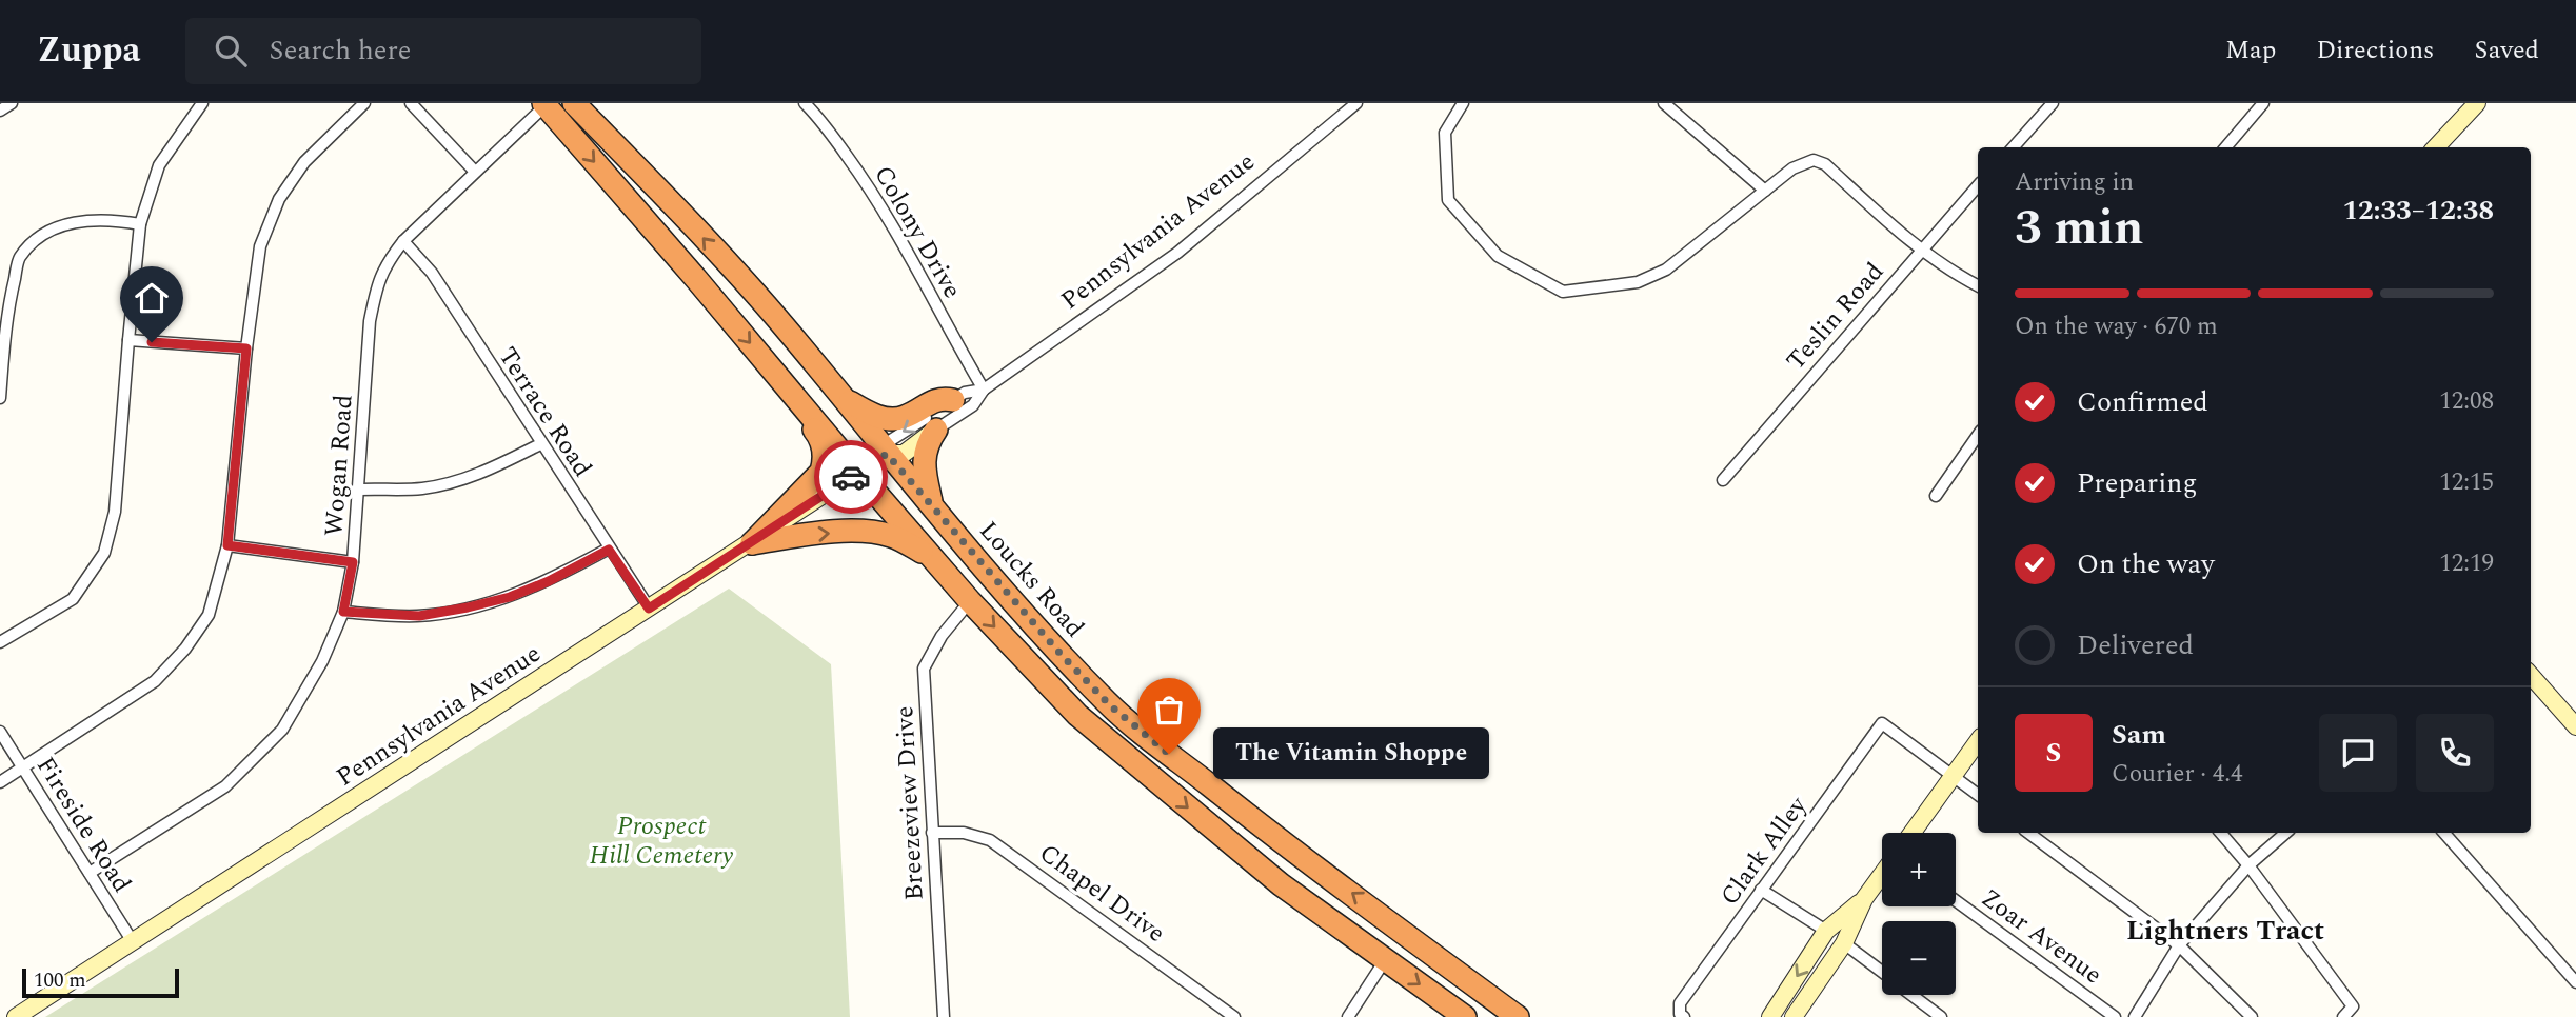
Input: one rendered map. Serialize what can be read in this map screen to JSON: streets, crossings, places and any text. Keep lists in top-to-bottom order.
{
  "streets": {
    "highway": ["Loucks Road"],
    "street": [
      "Pennsylvania Avenue",
      "Colony Drive",
      "Teslin Road",
      "Terrace Road",
      "Wogan Road",
      "Breezeview Drive",
      "Fireside Road",
      "Clark Alley",
      "Chapel Drive",
      "Zoar Avenue"
    ]
  },
  "crossings": [
    ["Pennsylvania Avenue", "Colony Drive"],
    ["Pennsylvania Avenue", "Terrace Road"],
    ["Pennsylvania Avenue", "Loucks Road"],
    ["Pennsylvania Avenue", "Fireside Road"],
    ["Terrace Road", "Wogan Road"],
    ["Wogan Road", "Fireside Road"],
    ["Breezeview Drive", "Chapel Drive"]
  ],
  "districts": ["Lightners Tract"],
  "parks": ["Prospect Hill Cemetery"],
  "places": ["The Vitamin Shoppe"],
  "scale_bar": "100 m",
  "page": {
    "header": "Zuppa",
    "search": "Search here",
    "nav": ["Map", "Directions", "Saved"],
    "heading": ["3 min", "Arriving in", "12:33–12:38"],
    "panel": ["Sam", "Courier · 4.4"],
    "bar": "On the way · 670 m",
    "list": [
      ["Confirmed", "12:08"],
      ["Preparing", "12:15"],
      ["On the way", "12:19"],
      "Delivered"
    ],
    "round": "S",
    "bubble": "The Vitamin Shoppe",
    "map_buttons": ["+", "−"],
    "scale": "100 m"
  }
}
